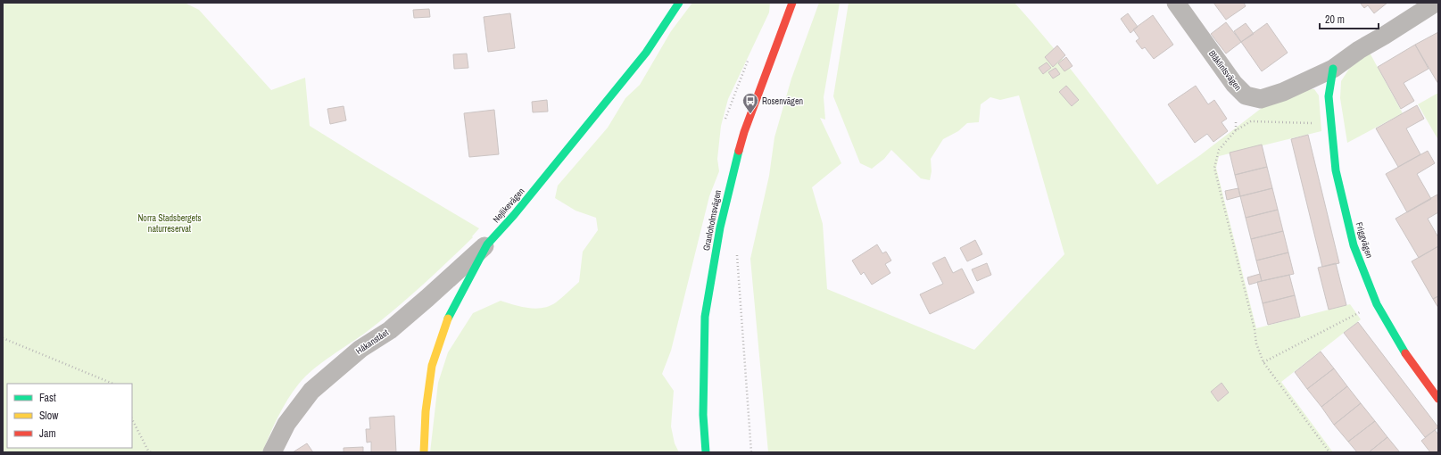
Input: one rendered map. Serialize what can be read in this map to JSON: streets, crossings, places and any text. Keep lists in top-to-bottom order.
{
  "streets": {
    "street": [
      "Blåklintsvägen",
      "Nejlikevägen",
      "Granloholmsvägen",
      "Friggvägen",
      "Håkanstået"
    ]
  },
  "crossings": [
    ["Blåklintsvägen", "Friggvägen"],
    ["Nejlikevägen", "Håkanstået"]
  ],
  "parks": ["Norra Stadsbergets naturreservat"],
  "places": {
    "bus stop": ["Rosenvägen"]
  },
  "legend": ["Fast", "Slow", "Jam"],
  "scale_bar": "20 m"
}
